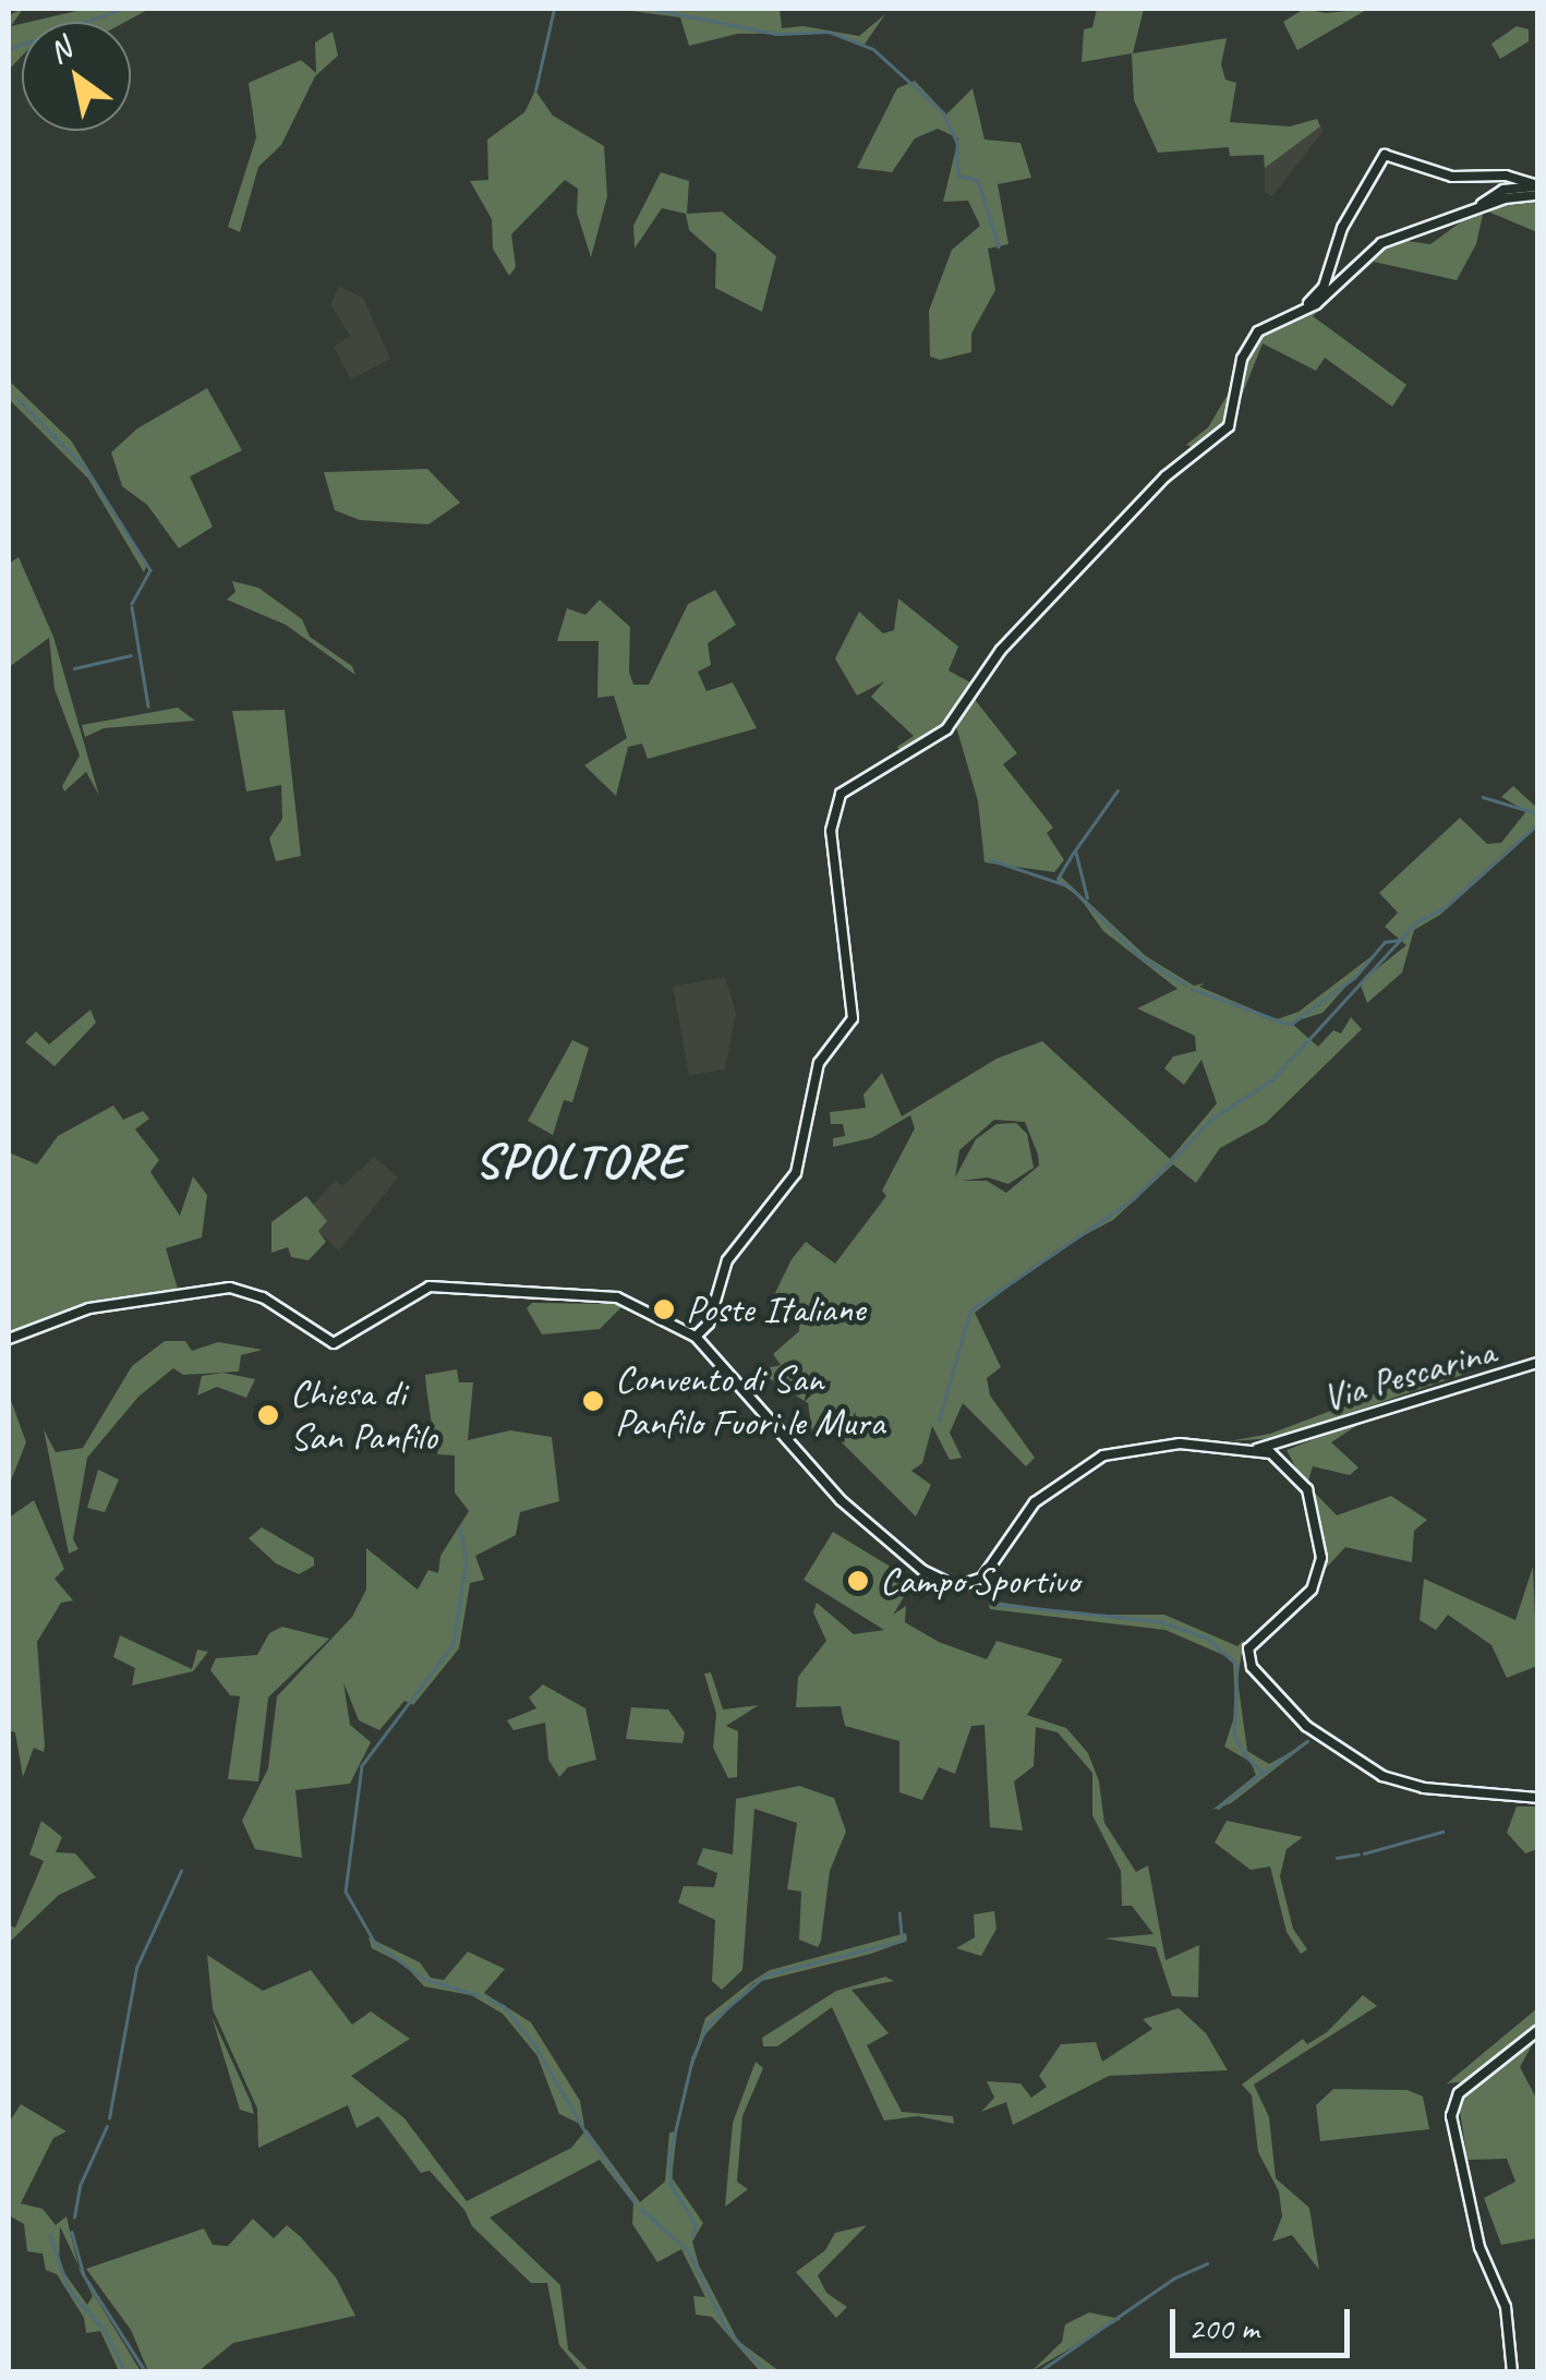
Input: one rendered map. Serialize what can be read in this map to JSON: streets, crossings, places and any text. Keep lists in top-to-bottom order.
{
  "streets": {
    "street": ["Via Pescarina"]
  },
  "districts": ["SPOLTORE"],
  "places": [
    "Poste Italiane",
    "Convento di San Panfilo Fuori le Mura",
    "Chiesa di San Panfilo",
    "Campo Sportivo"
  ],
  "scale_bar": "200 m",
  "north": "top left"
}
